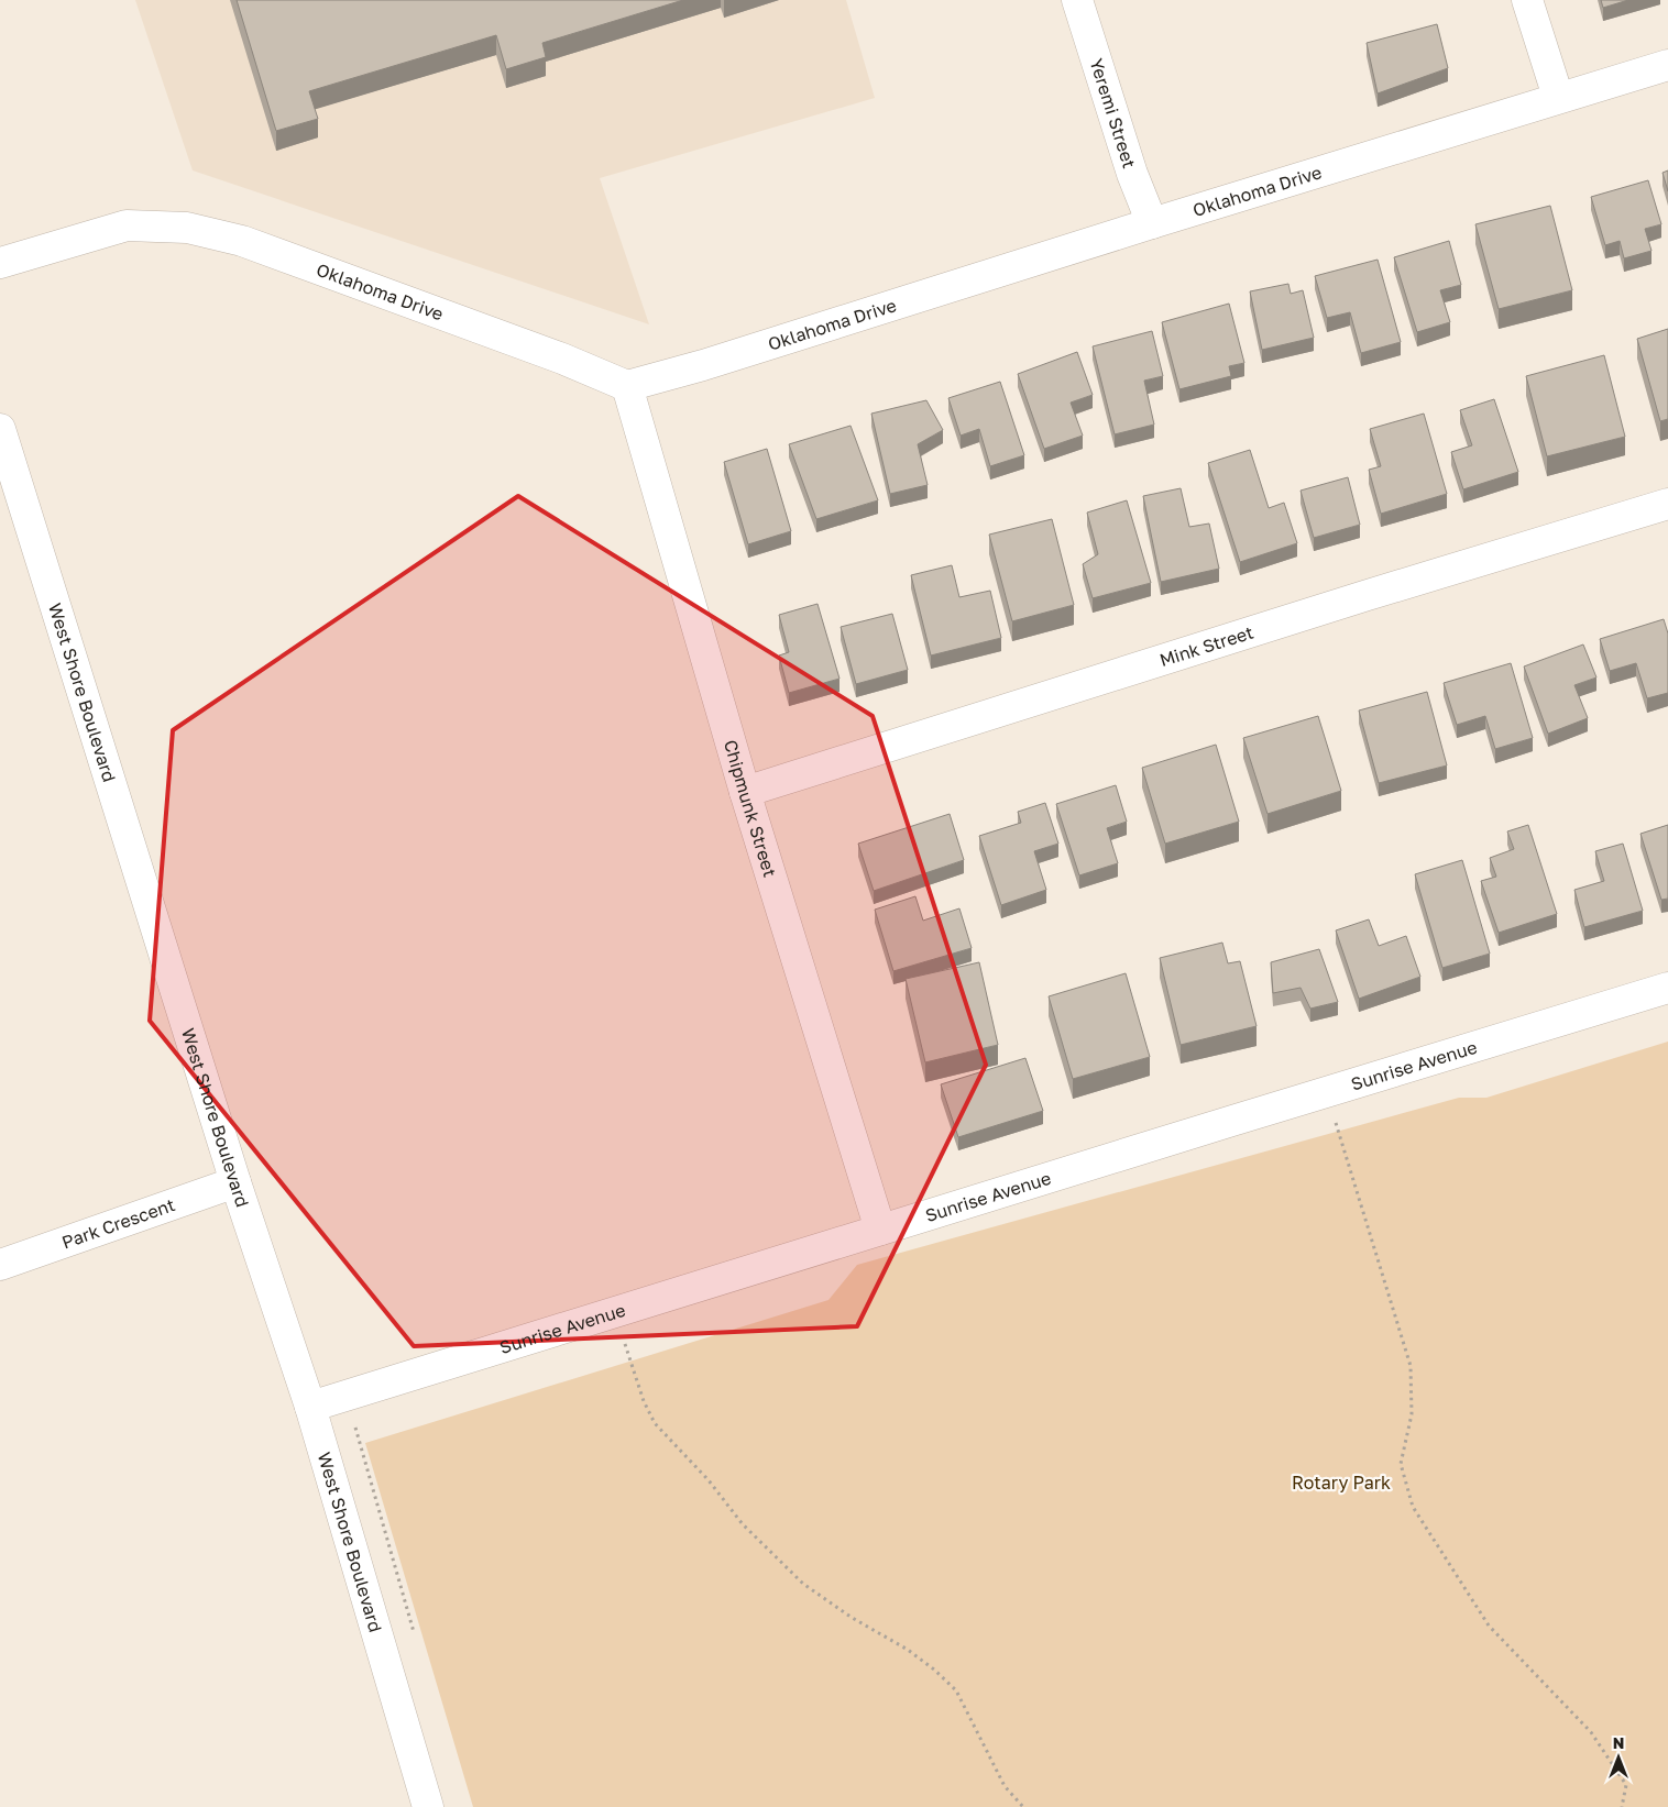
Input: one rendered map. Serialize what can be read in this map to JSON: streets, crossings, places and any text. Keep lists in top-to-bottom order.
{
  "streets": {
    "street": [
      "Yeremi Street",
      "Oklahoma Drive",
      "Mink Street",
      "West Shore Boulevard",
      "Chipmunk Street",
      "Sunrise Avenue",
      "Park Crescent"
    ]
  },
  "crossings": [
    ["Yeremi Street", "Oklahoma Drive"],
    ["Oklahoma Drive", "Chipmunk Street"],
    ["Mink Street", "Chipmunk Street"],
    ["West Shore Boulevard", "Sunrise Avenue"],
    ["West Shore Boulevard", "Park Crescent"],
    ["Chipmunk Street", "Sunrise Avenue"]
  ],
  "parks": ["Rotary Park"],
  "north": "top"
}
